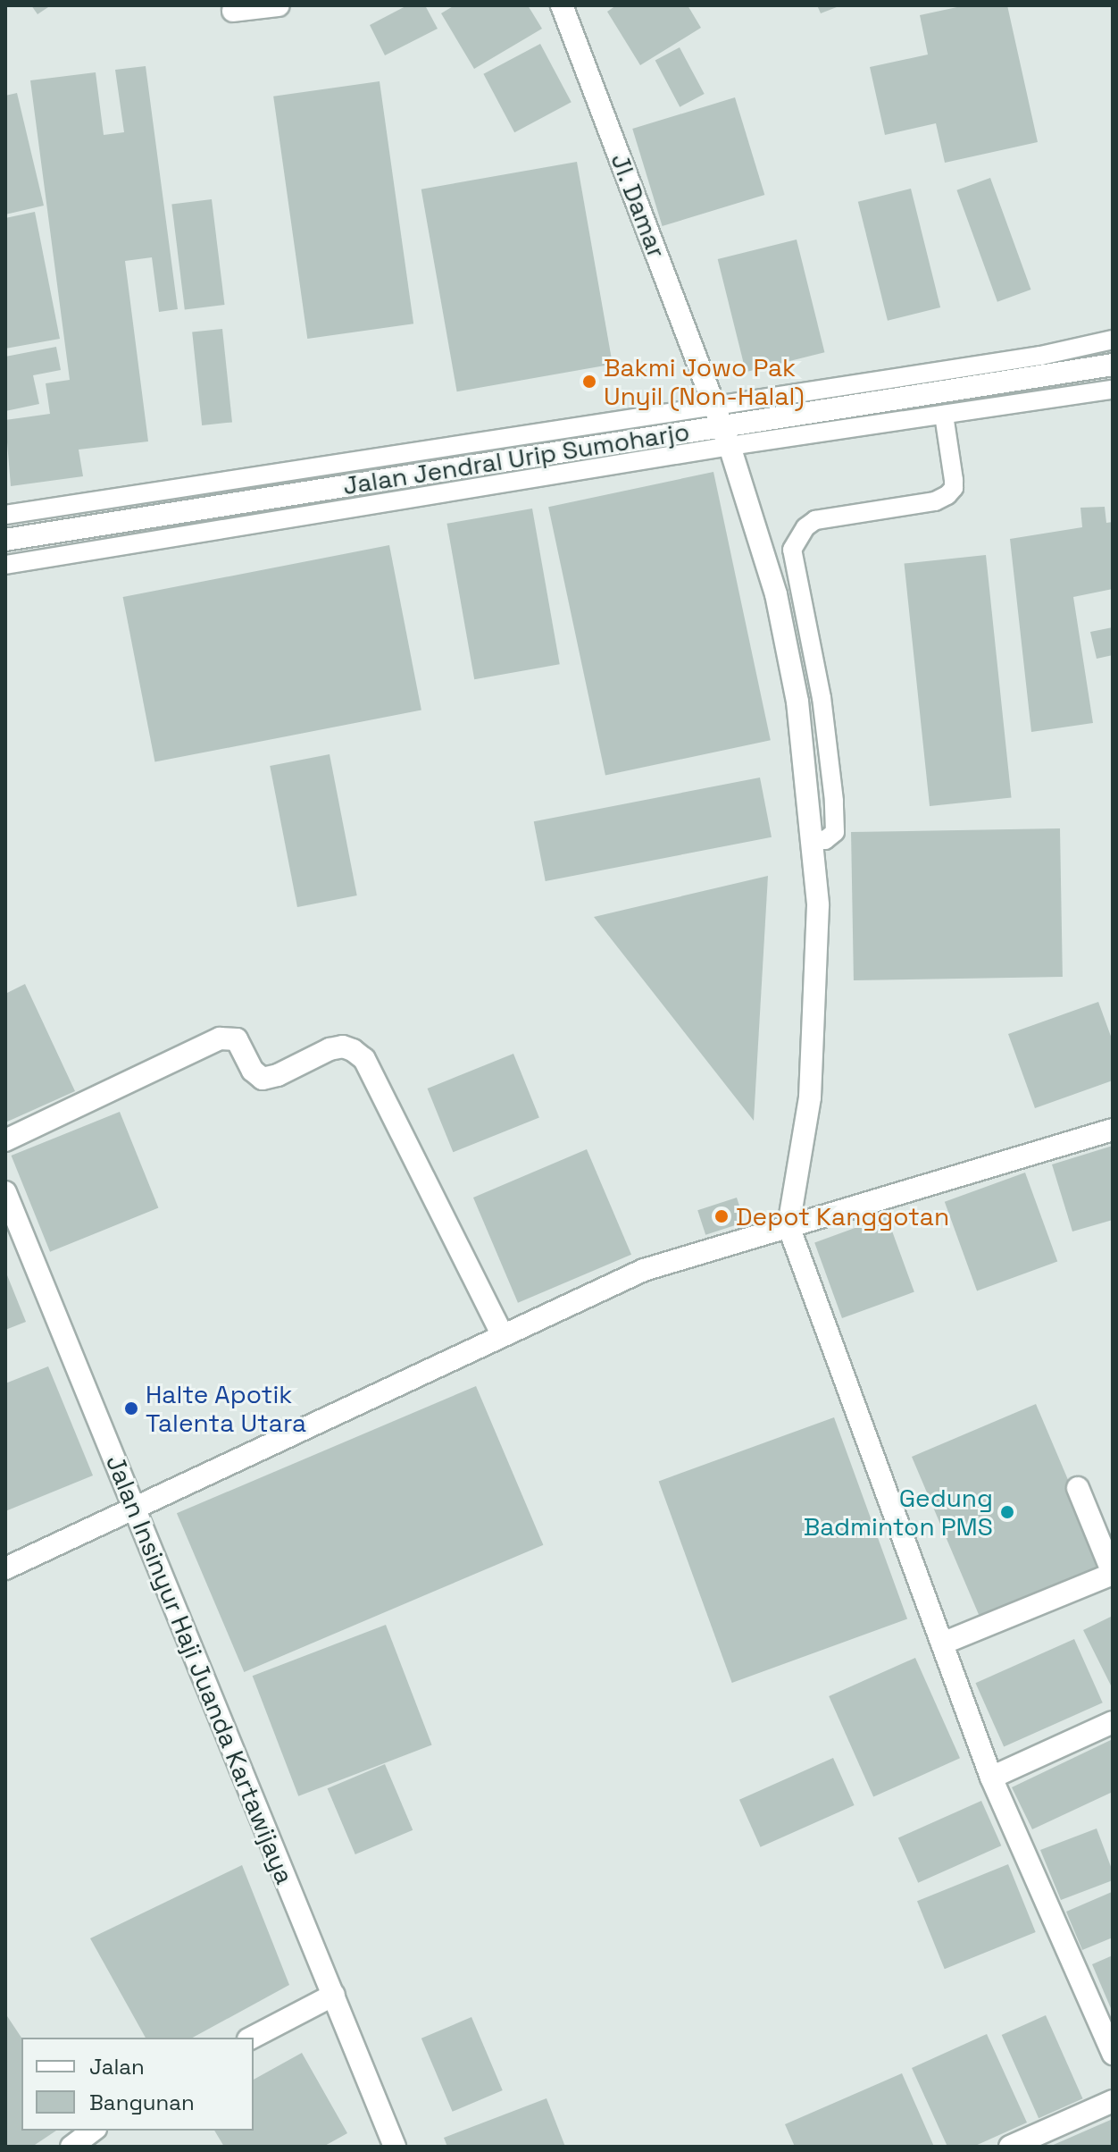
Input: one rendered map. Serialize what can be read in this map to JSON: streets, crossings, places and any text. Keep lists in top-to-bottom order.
{
  "streets": {
    "street": ["Jl. Damar", "Jalan Jendral Urip Sumoharjo", "Jalan Insinyur Haji Juanda Kartawijaya"]
  },
  "crossings": [
    ["Jl. Damar", "Jalan Jendral Urip Sumoharjo"]
  ],
  "places": [
    "Bakmi Jowo Pak Unyil (Non-Halal)",
    "Depot Kanggotan",
    "Halte Apotik Talenta Utara",
    "Gedung Badminton PMS"
  ],
  "legend": ["Jalan", "Bangunan"]
}
